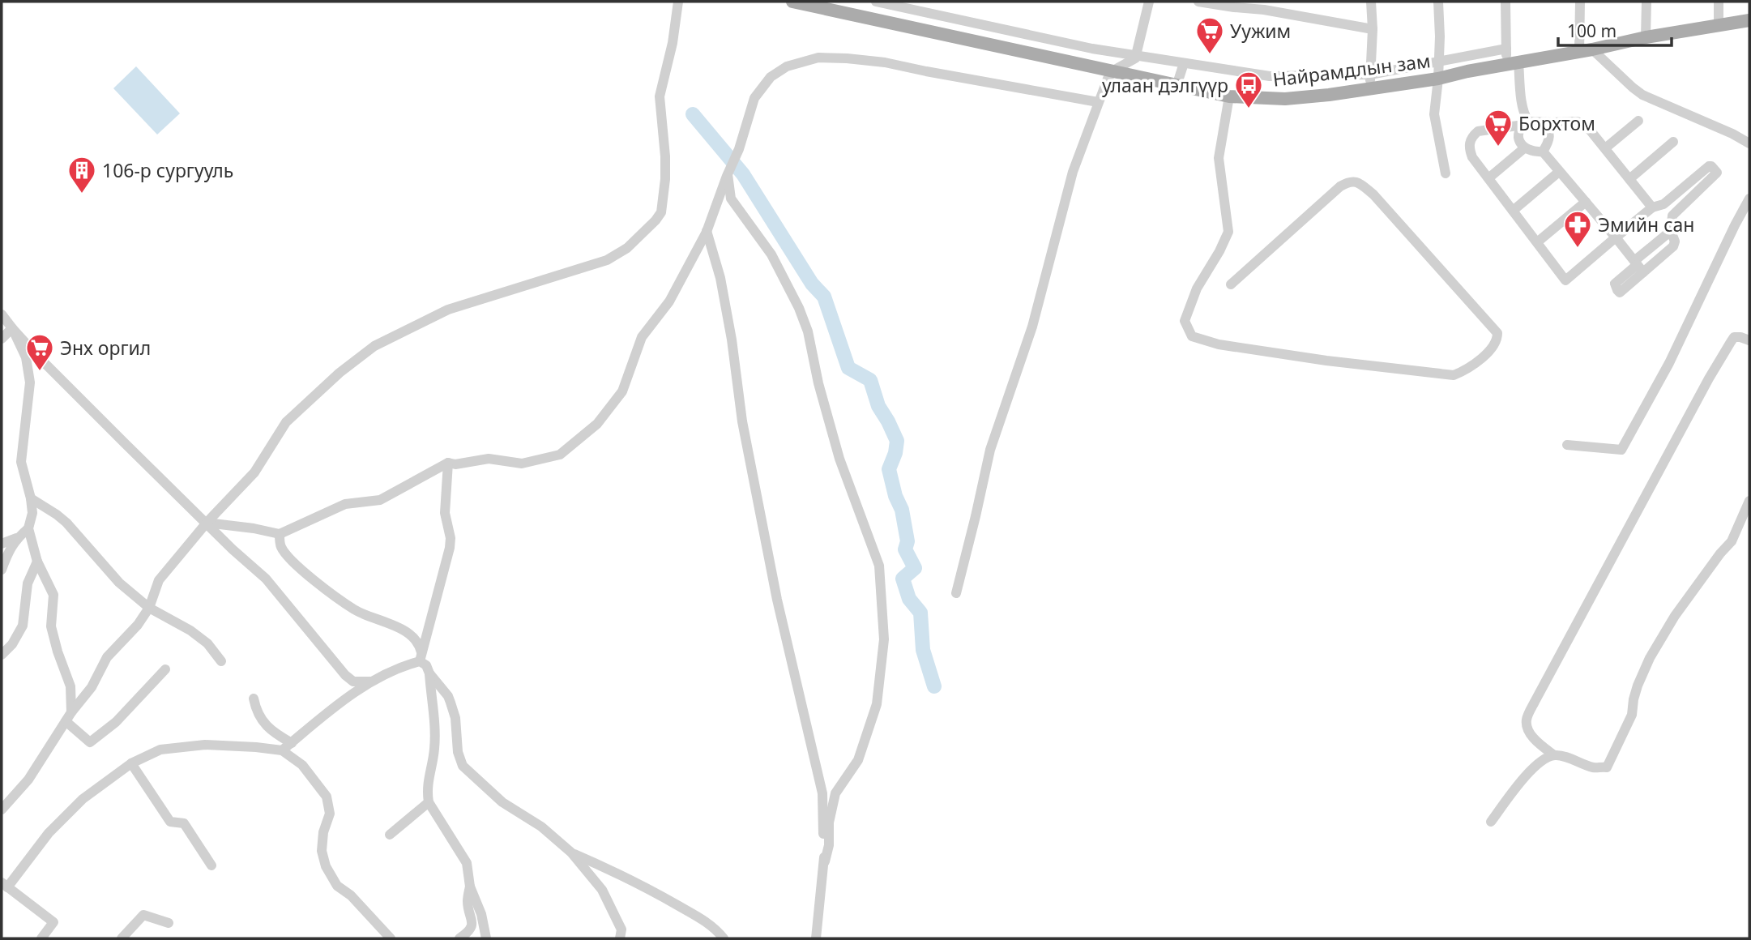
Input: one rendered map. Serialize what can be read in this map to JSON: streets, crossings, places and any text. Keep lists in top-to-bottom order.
{
  "streets": {
    "main road": ["Найрамдлын зам"]
  },
  "places": {
    "supermarket": ["Уужим", "Борхтом", "Энх оргил"],
    "bus stop": ["улаан дэлгүүр"],
    "building": ["106-р сургууль"],
    "pharmacy": ["Эмийн сан"]
  },
  "scale_bar": "100 m"
}
